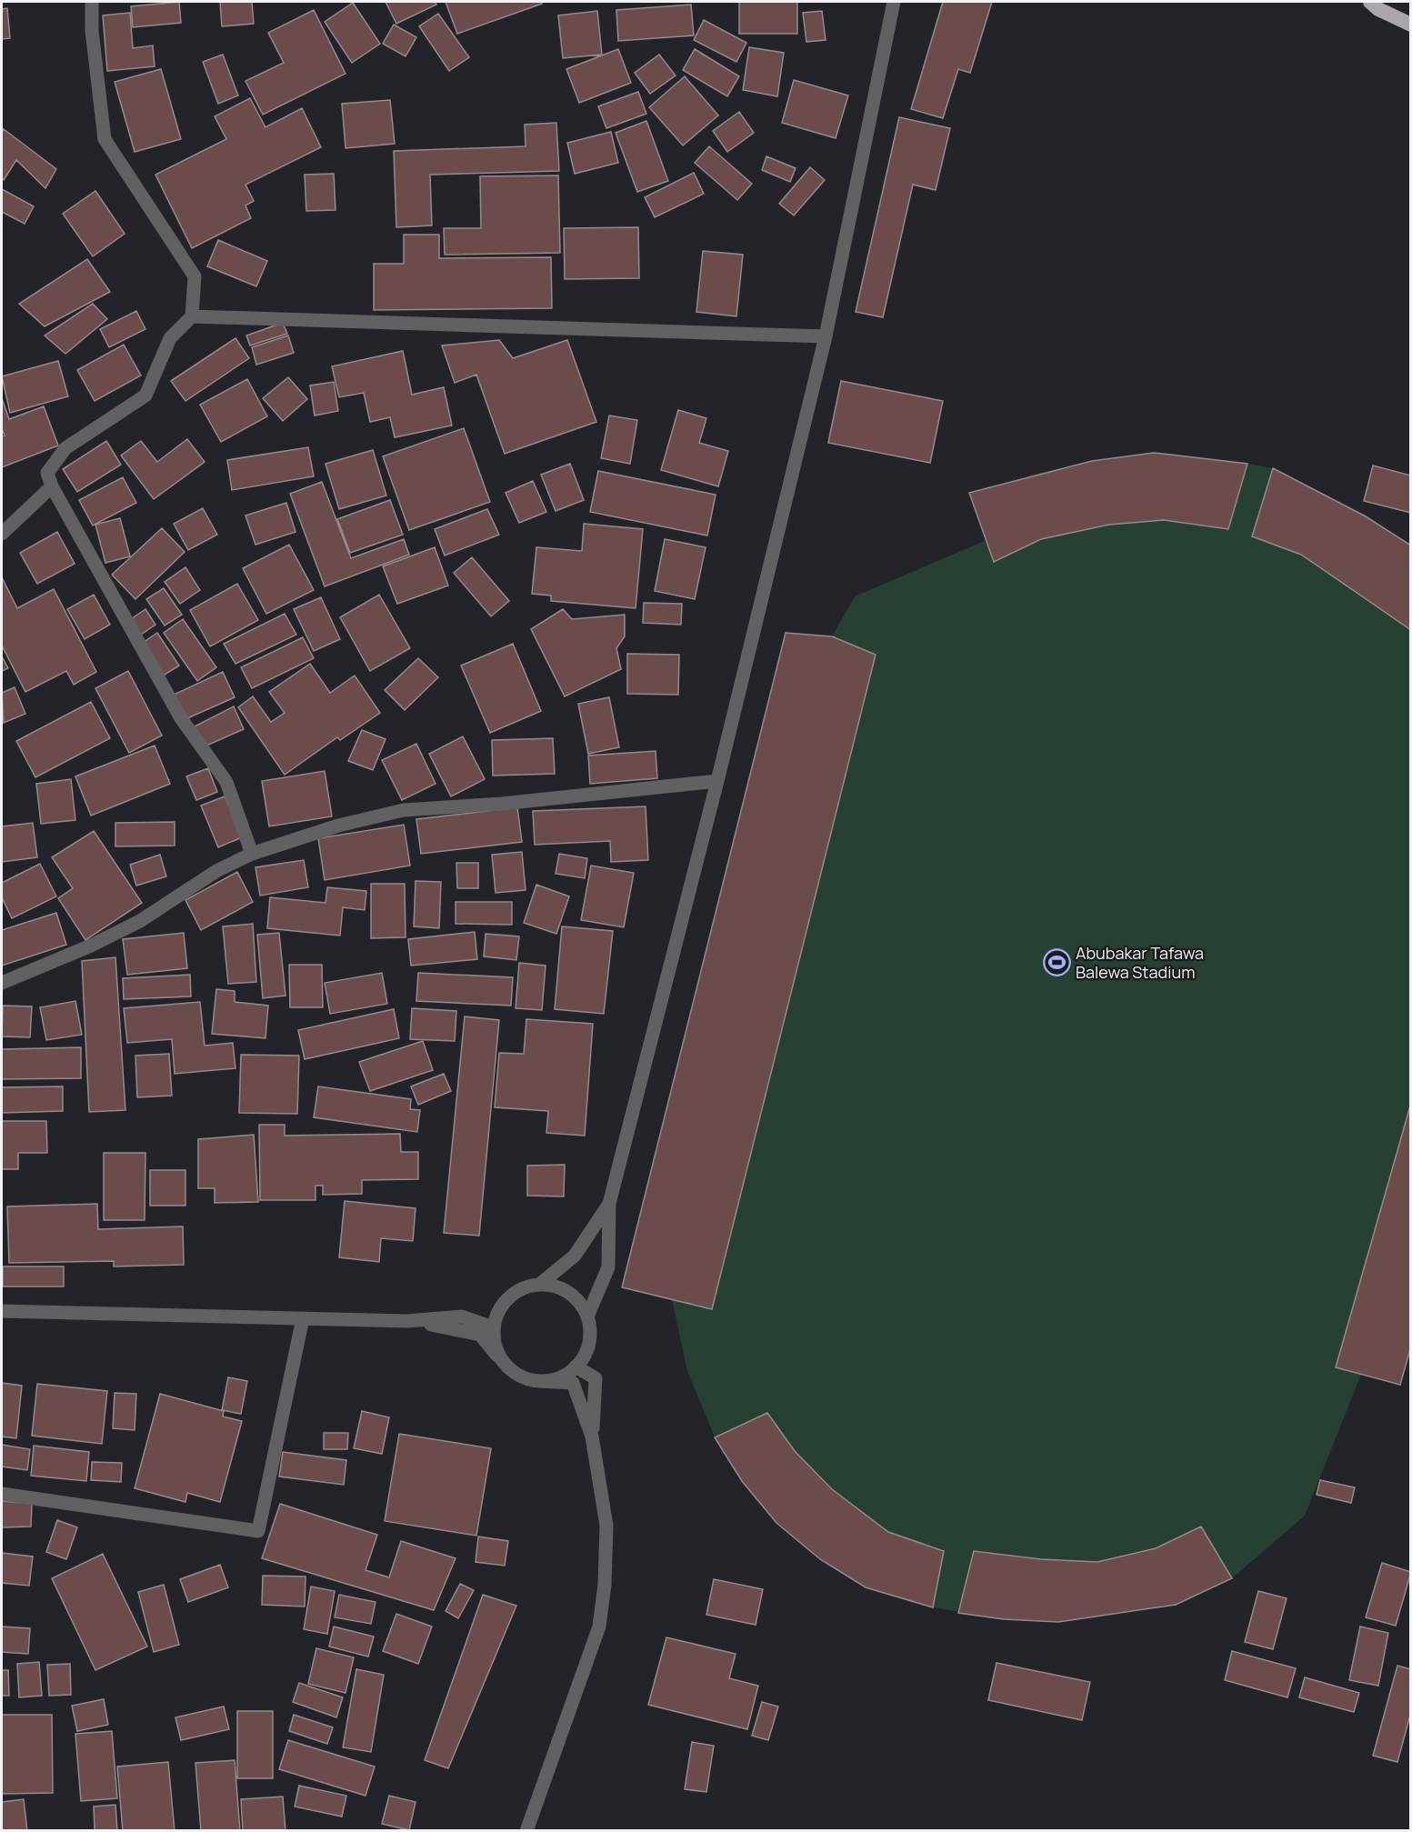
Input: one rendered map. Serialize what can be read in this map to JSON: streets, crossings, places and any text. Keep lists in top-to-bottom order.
{
  "places": {
    "sports": ["Abubakar Tafawa Balewa Stadium"]
  }
}
